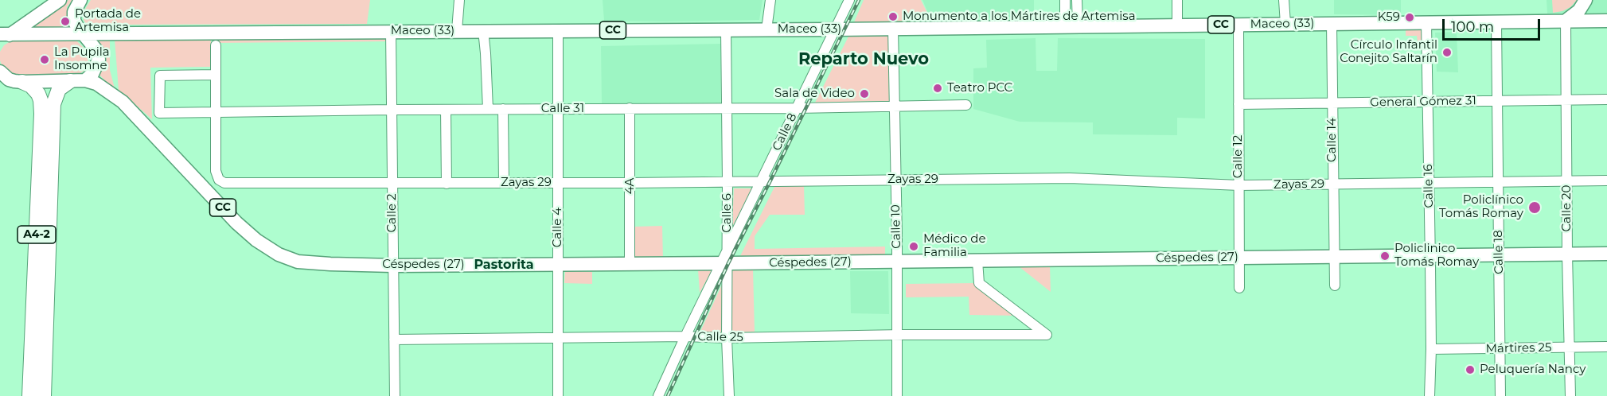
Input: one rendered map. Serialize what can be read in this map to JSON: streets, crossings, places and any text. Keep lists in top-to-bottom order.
{
  "streets": {
    "highway": ["A4-2"],
    "main road": ["Maceo (33)", "CC", "Céspedes (27)"],
    "street": [
      "General Gómez 31",
      "Calle 31",
      "Calle 8",
      "Calle 14",
      "Calle 12",
      "Zayas 29",
      "4A",
      "Calle 16",
      "Calle 20",
      "Calle 2",
      "Calle 6",
      "Calle 10",
      "Calle 4",
      "Calle 18",
      "Calle 25",
      "Mártires 25"
    ]
  },
  "crossings": [
    ["Maceo (33)", "Calle 8"],
    ["Maceo (33)", "Calle 14"],
    ["Maceo (33)", "Calle 12"],
    ["Maceo (33)", "Calle 16"],
    ["Maceo (33)", "Calle 20"],
    ["Maceo (33)", "Calle 2"],
    ["Maceo (33)", "Calle 6"],
    ["Maceo (33)", "Calle 10"],
    ["Maceo (33)", "Calle 4"],
    ["Maceo (33)", "Calle 18"],
    ["CC", "A4-2"],
    ["CC", "Céspedes (27)"],
    ["General Gómez 31", "Calle 14"],
    ["General Gómez 31", "Calle 12"],
    ["General Gómez 31", "Calle 16"],
    ["General Gómez 31", "Calle 20"],
    ["General Gómez 31", "Calle 18"],
    ["Calle 31", "Calle 8"],
    ["Calle 31", "Zayas 29"],
    ["Calle 31", "4A"],
    ["Calle 31", "Calle 2"],
    ["Calle 31", "Calle 6"],
    ["Calle 31", "Calle 10"],
    ["Calle 31", "Calle 4"],
    ["Calle 8", "Zayas 29"],
    ["Calle 8", "Calle 6"],
    ["Calle 8", "Céspedes (27)"],
    ["Calle 8", "Calle 25"],
    ["Calle 14", "Zayas 29"],
    ["Calle 14", "Céspedes (27)"],
    ["Calle 12", "Zayas 29"],
    ["Calle 12", "Céspedes (27)"],
    ["Zayas 29", "4A"],
    ["Zayas 29", "Calle 16"],
    ["Zayas 29", "Calle 20"],
    ["Zayas 29", "Calle 2"],
    ["Zayas 29", "Calle 6"],
    ["Zayas 29", "Calle 10"],
    ["Zayas 29", "Calle 4"],
    ["Zayas 29", "Calle 18"],
    ["4A", "Céspedes (27)"],
    ["Calle 16", "Céspedes (27)"],
    ["Calle 16", "Mártires 25"],
    ["Calle 20", "Céspedes (27)"],
    ["Calle 20", "Mártires 25"],
    ["Calle 2", "Céspedes (27)"],
    ["Calle 2", "Calle 25"],
    ["Calle 10", "Céspedes (27)"],
    ["Calle 10", "Calle 25"],
    ["Calle 4", "Céspedes (27)"],
    ["Calle 4", "Calle 25"],
    ["Calle 18", "Céspedes (27)"],
    ["Calle 18", "Mártires 25"],
    ["Céspedes (27)", "Calle 25"]
  ],
  "districts": ["Reparto Nuevo", "Pastorita"],
  "places": [
    "Monumento a los Mártires de Artemisa",
    "K59",
    "Portada de Artemisa",
    "Círculo Infantil Conejito Saltarín",
    "La Pupila Insomne",
    "Teatro PCC",
    "Sala de Video",
    "Policlínico Tomás Romay",
    "Médico de Familia",
    "Policlinico Tomás Romay",
    "Peluquería Nancy"
  ],
  "scale_bar": "100 m"
}
